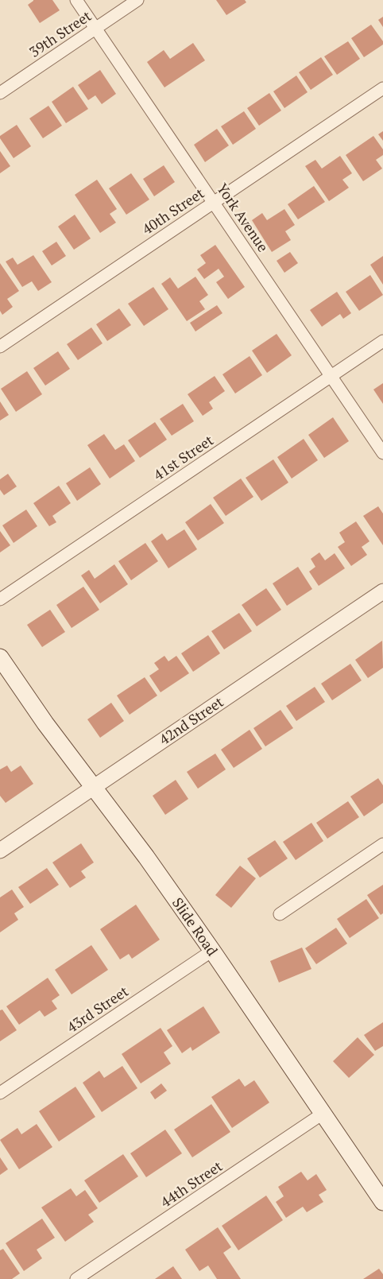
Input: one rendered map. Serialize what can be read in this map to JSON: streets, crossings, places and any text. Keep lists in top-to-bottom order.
{
  "streets": {
    "main road": ["Slide Road"],
    "street": [
      "39th Street",
      "40th Street",
      "York Avenue",
      "41st Street",
      "42nd Street",
      "43rd Street",
      "44th Street"
    ]
  },
  "crossings": [
    ["39th Street", "York Avenue"],
    ["40th Street", "York Avenue"],
    ["York Avenue", "41st Street"],
    ["42nd Street", "Slide Road"],
    ["Slide Road", "43rd Street"],
    ["Slide Road", "44th Street"]
  ]
}
